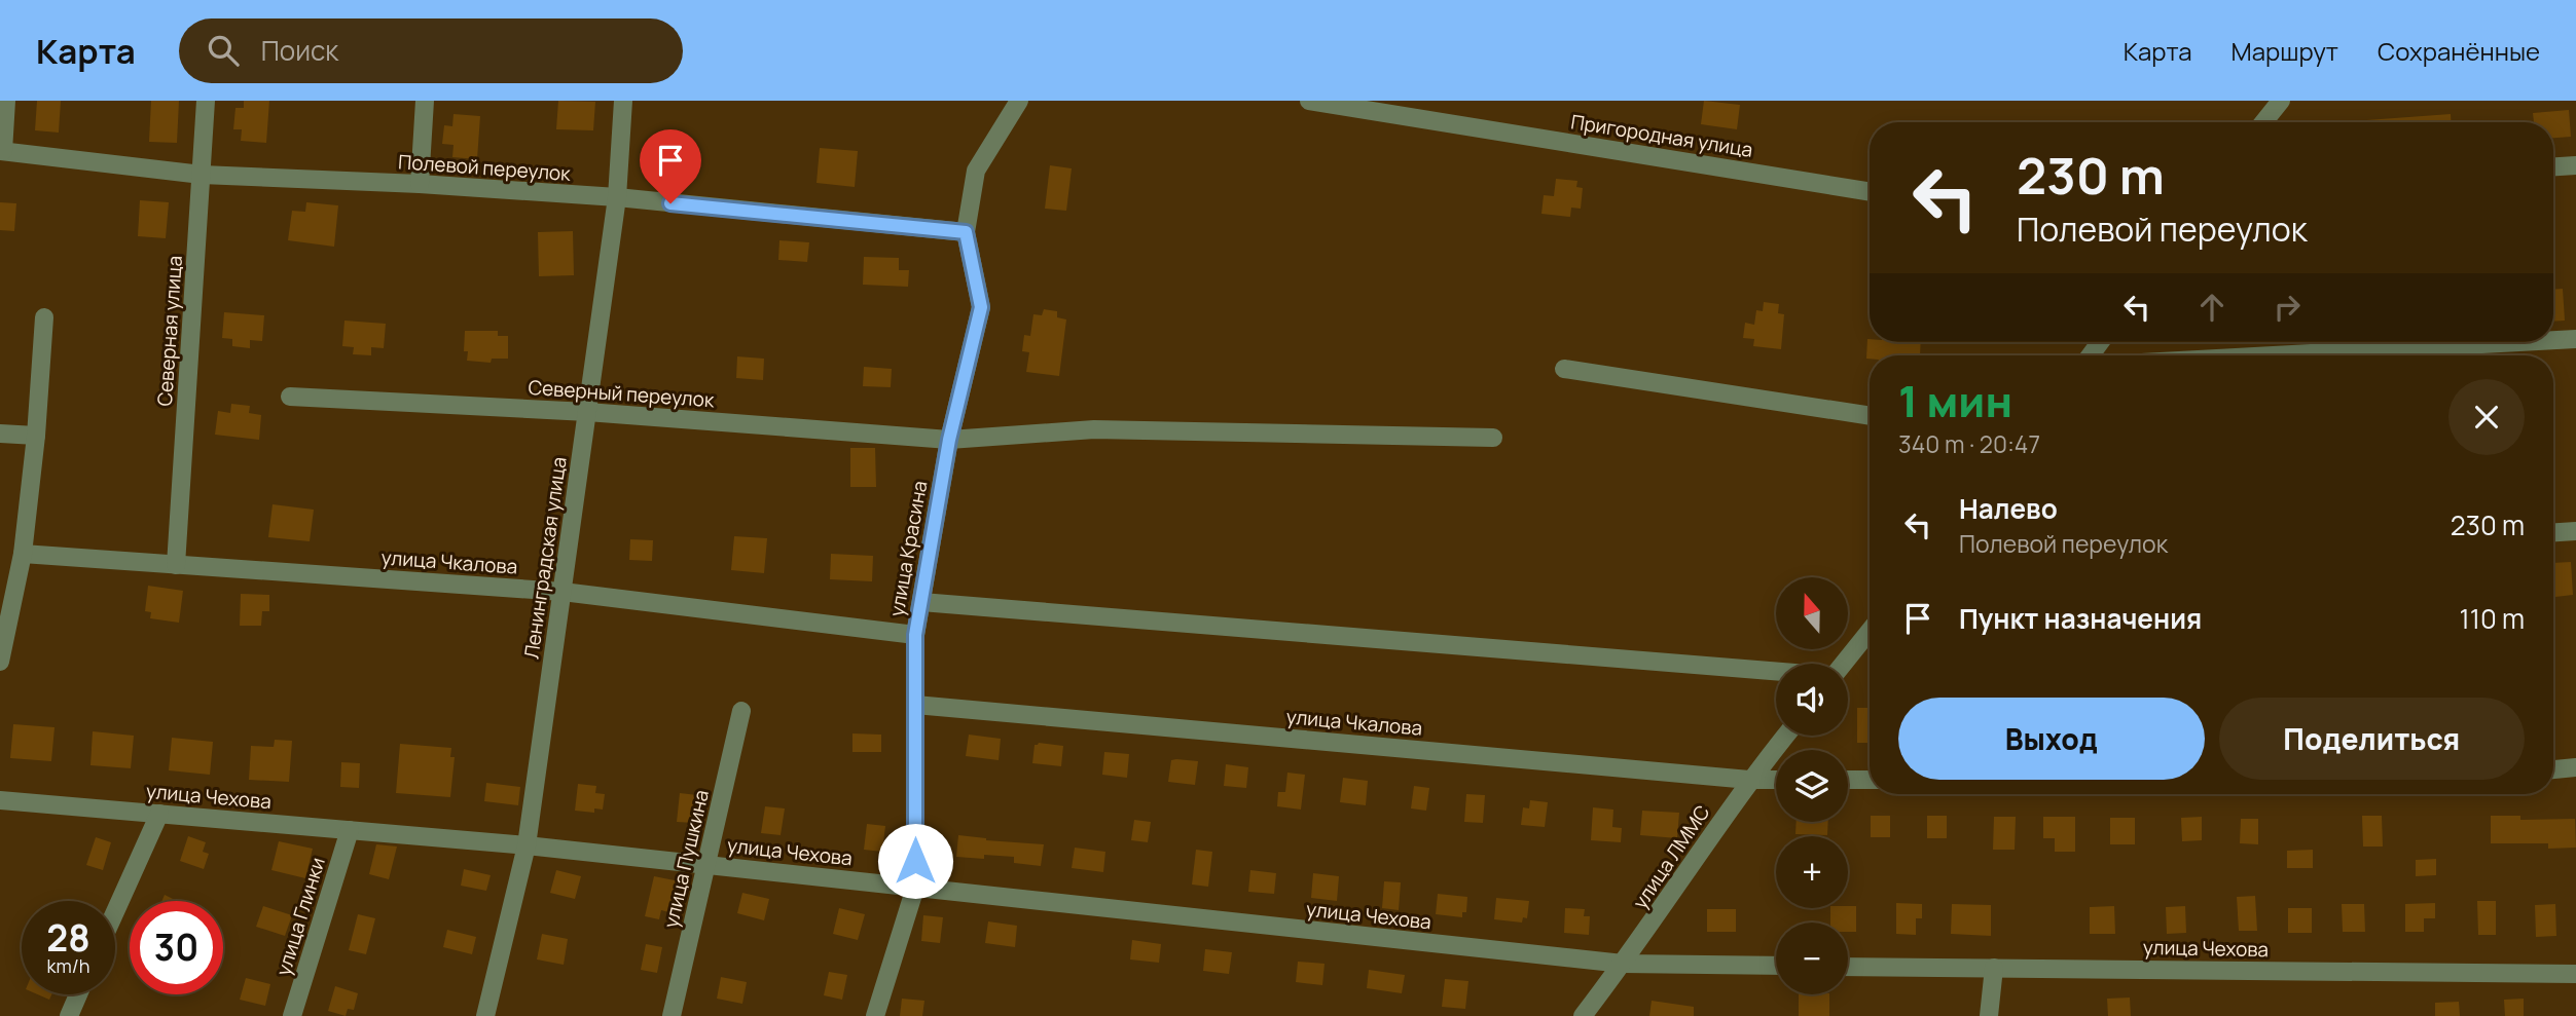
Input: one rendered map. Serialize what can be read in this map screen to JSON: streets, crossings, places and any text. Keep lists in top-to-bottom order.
{
  "streets": {
    "street": [
      "Пригородная улица",
      "Полевой переулок",
      "Северная улица",
      "Северный переулок",
      "улица Красина",
      "Ленинградская улица",
      "улица Чкалова",
      "улица Чехова",
      "улица ЛММС",
      "улица Пушкина",
      "улица Глинки"
    ]
  },
  "crossings": [
    ["Полевой переулок", "Северная улица"],
    ["Полевой переулок", "улица Красина"],
    ["Полевой переулок", "Ленинградская улица"],
    ["Северная улица", "улица Чкалова"],
    ["Северный переулок", "улица Красина"],
    ["Северный переулок", "Ленинградская улица"],
    ["улица Красина", "улица Чкалова"],
    ["улица Красина", "улица Чехова"],
    ["Ленинградская улица", "улица Чкалова"],
    ["Ленинградская улица", "улица Чехова"],
    ["улица Чкалова", "улица ЛММС"],
    ["улица Чехова", "улица ЛММС"],
    ["улица Чехова", "улица Пушкина"],
    ["улица Чехова", "улица Глинки"]
  ],
  "north": "top",
  "page": {
    "header": "Карта",
    "search": "Поиск",
    "nav": ["Карта", "Маршрут", "Сохранённые"],
    "turn": ["230 m", "Полевой переулок"],
    "heading": ["1 мин", "340 m · 20:47"],
    "list": [
      {
        "name": "Налево",
        "note": "Полевой переулок",
        "value": "230 m"
      },
      {
        "name": "Пункт назначения",
        "value": "110 m"
      }
    ],
    "map_buttons": ["+", "−"],
    "buttons": ["Выход", "Поделиться"],
    "speed": "28 km/h",
    "limit": "30"
  }
}
